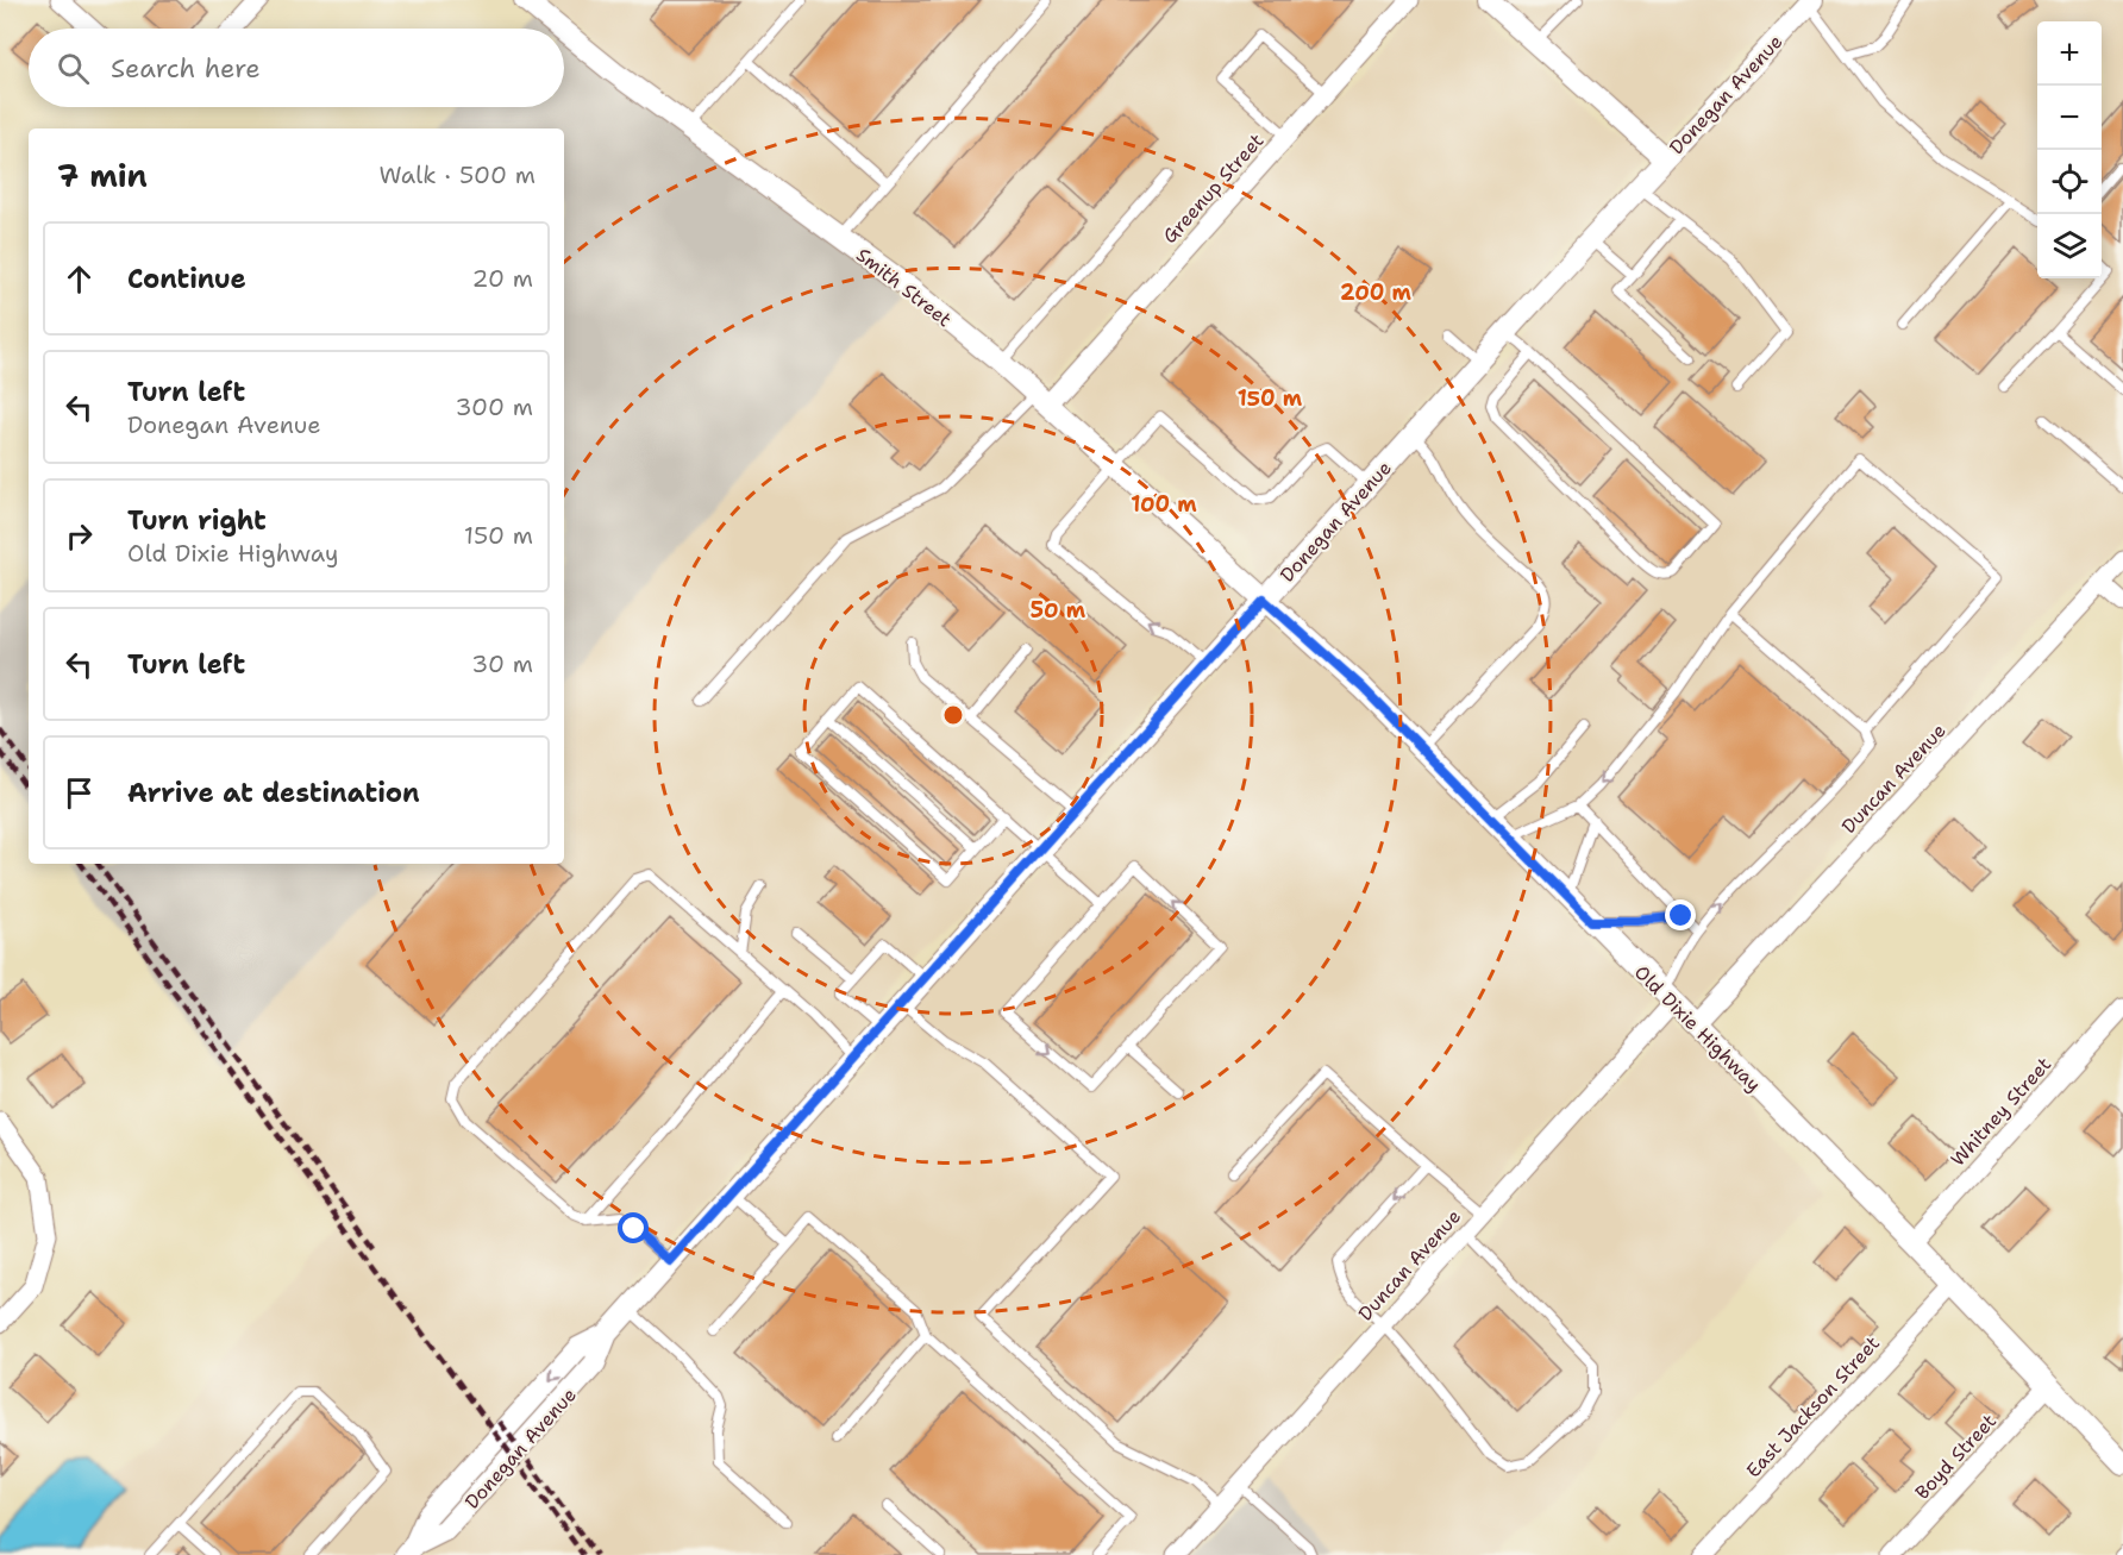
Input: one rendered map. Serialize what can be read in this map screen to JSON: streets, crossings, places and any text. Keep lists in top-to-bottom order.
{
  "streets": {
    "street": [
      "Donegan Avenue",
      "Greenup Street",
      "Smith Street",
      "Duncan Avenue",
      "Old Dixie Highway",
      "Whitney Street",
      "East Jackson Street",
      "Boyd Street"
    ]
  },
  "crossings": [
    ["Donegan Avenue", "Smith Street"],
    ["Donegan Avenue", "Old Dixie Highway"],
    ["Greenup Street", "Smith Street"],
    ["Smith Street", "Old Dixie Highway"],
    ["Duncan Avenue", "Old Dixie Highway"],
    ["Old Dixie Highway", "Whitney Street"],
    ["Old Dixie Highway", "East Jackson Street"],
    ["Old Dixie Highway", "Boyd Street"]
  ],
  "page": {
    "map_buttons": ["+", "−"],
    "search": "Search here",
    "heading": ["7 min", "Walk · 500 m"],
    "list": [
      ["Continue", "20 m"],
      ["Turn left", "Donegan Avenue", "300 m"],
      ["Turn right", "Old Dixie Highway", "150 m"],
      ["Turn left", "30 m"],
      "Arrive at destination"
    ]
  },
  "rings": [
    "200 m",
    "150 m",
    "100 m",
    "50 m"
  ]
}
